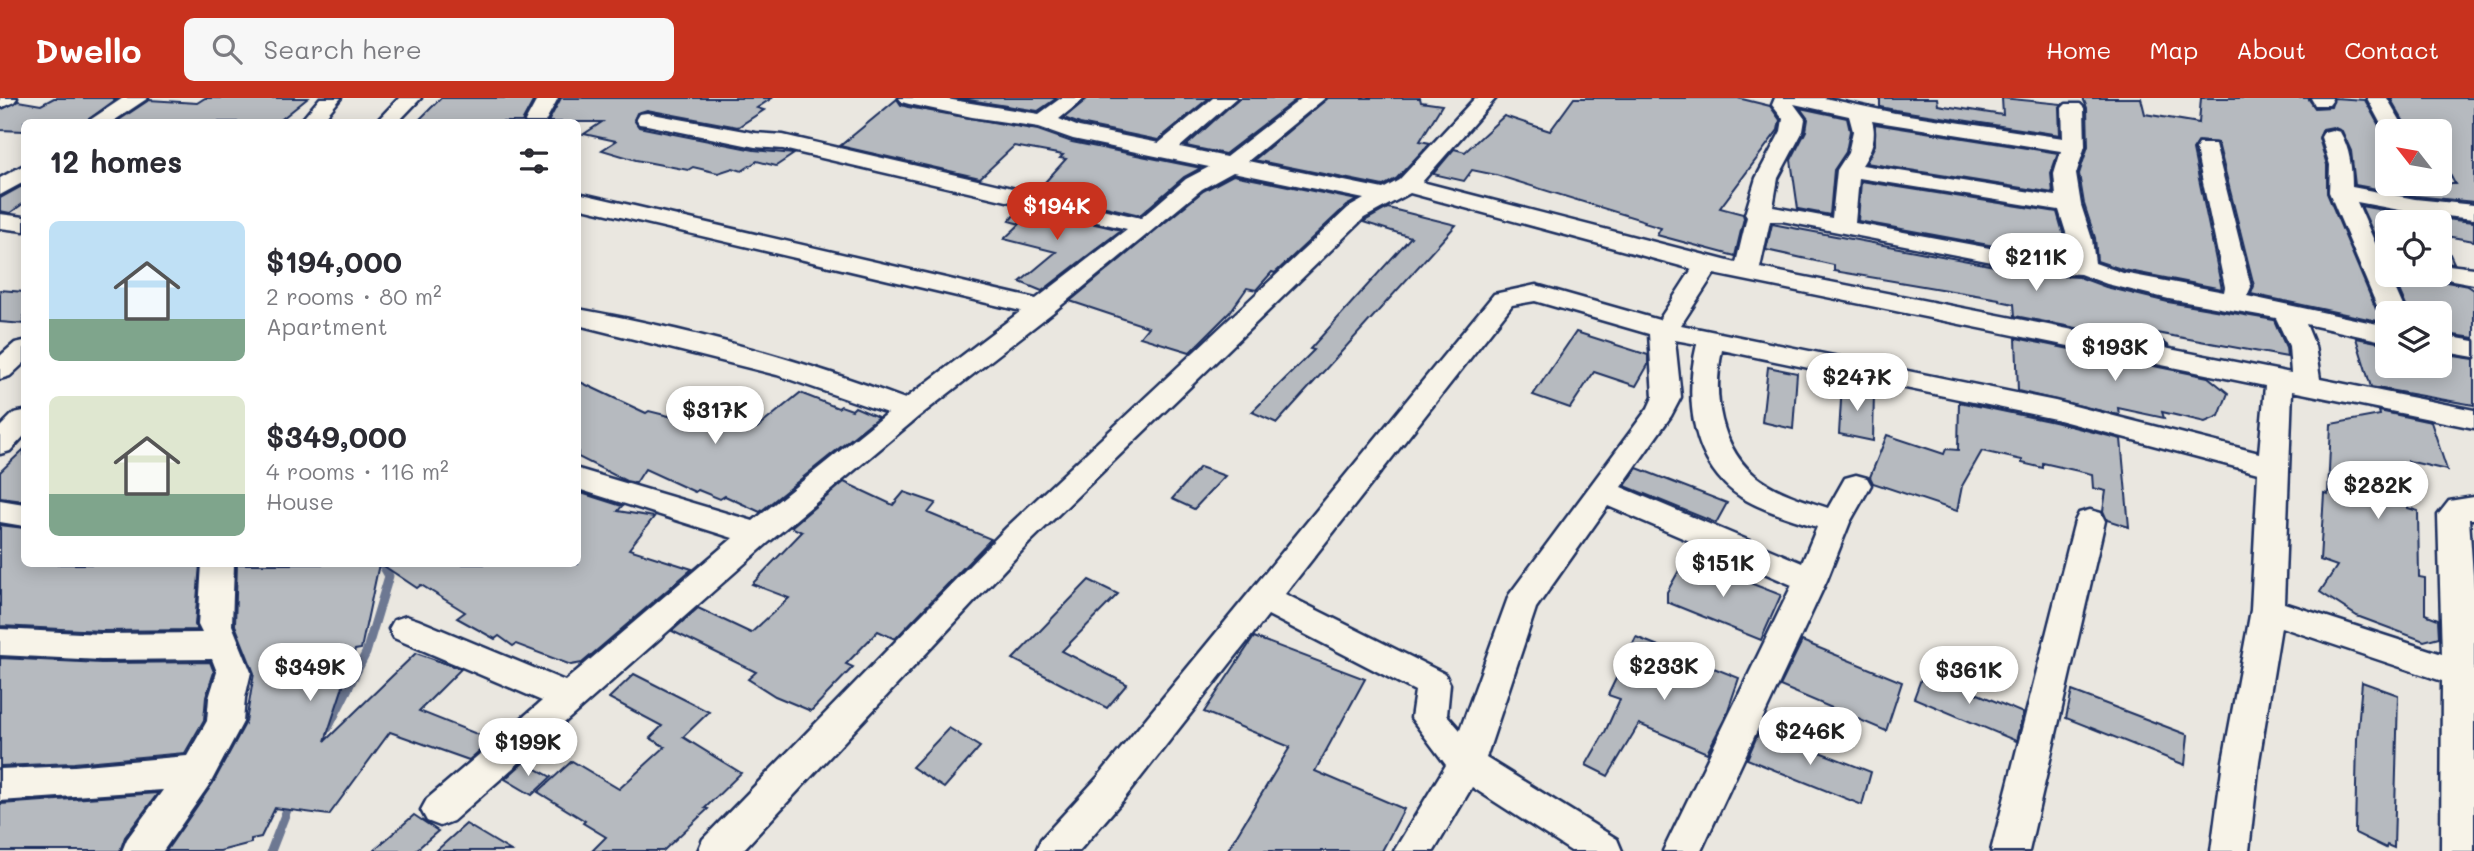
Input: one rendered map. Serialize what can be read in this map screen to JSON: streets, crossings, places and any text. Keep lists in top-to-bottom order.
{
  "north": "top left",
  "page": {
    "header": "Dwello",
    "search": "Search here",
    "nav": [
      "Home",
      "Map",
      "About",
      "Contact"
    ],
    "heading": "12 homes",
    "price": [
      "$194K",
      "$211K",
      "$193K",
      "$247K",
      "$317K",
      "$282K",
      "$151K",
      "$233K",
      "$349K",
      "$361K",
      "$246K",
      "$199K"
    ],
    "list": [
      {
        "name": "$194,000",
        "note": "2 rooms · 80 m² · Apartment"
      },
      {
        "name": "$349,000",
        "note": "4 rooms · 116 m² · House"
      }
    ]
  }
}
